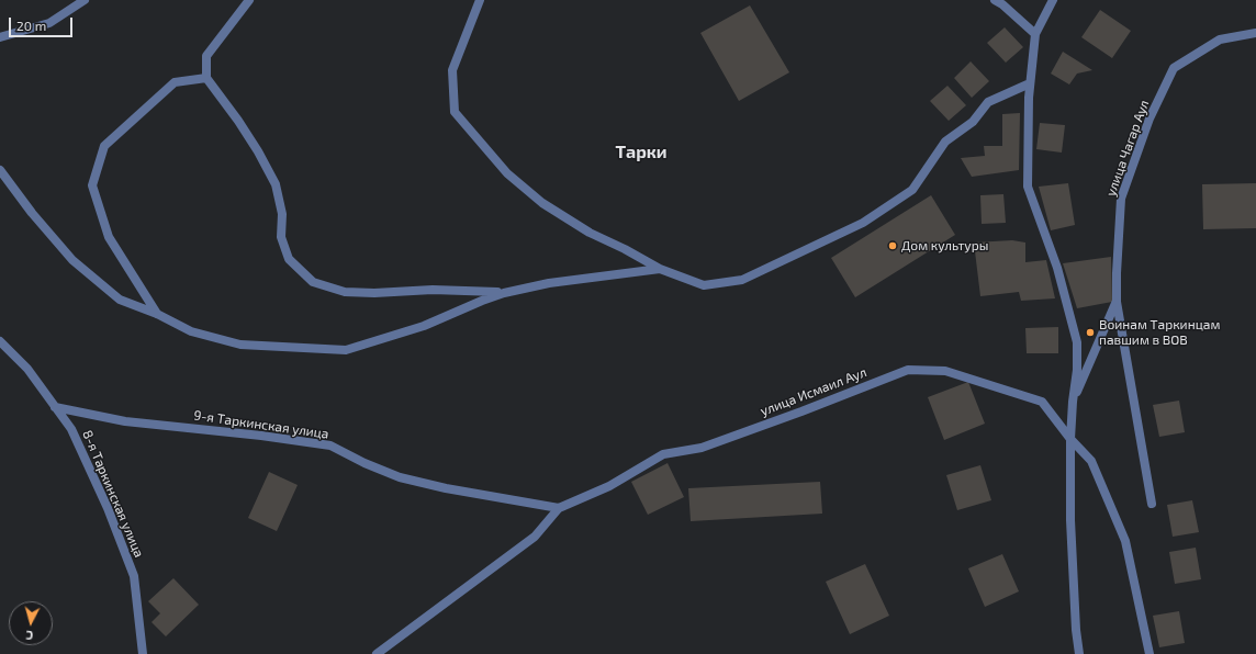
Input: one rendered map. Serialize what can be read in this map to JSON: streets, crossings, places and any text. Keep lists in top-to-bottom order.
{
  "streets": {
    "street": [
      "улица Чагар Аул",
      "улица Исмаил Аул",
      "9-я Таркинская улица",
      "8-я Таркинская улица"
    ]
  },
  "crossings": [
    ["улица Исмаил Аул", "9-я Таркинская улица"],
    ["9-я Таркинская улица", "8-я Таркинская улица"]
  ],
  "districts": ["Тарки"],
  "places": ["Дом культуры", "Воинам Таркинцам павшим в ВОВ"],
  "scale_bar": "20 m",
  "north": "bottom"
}
